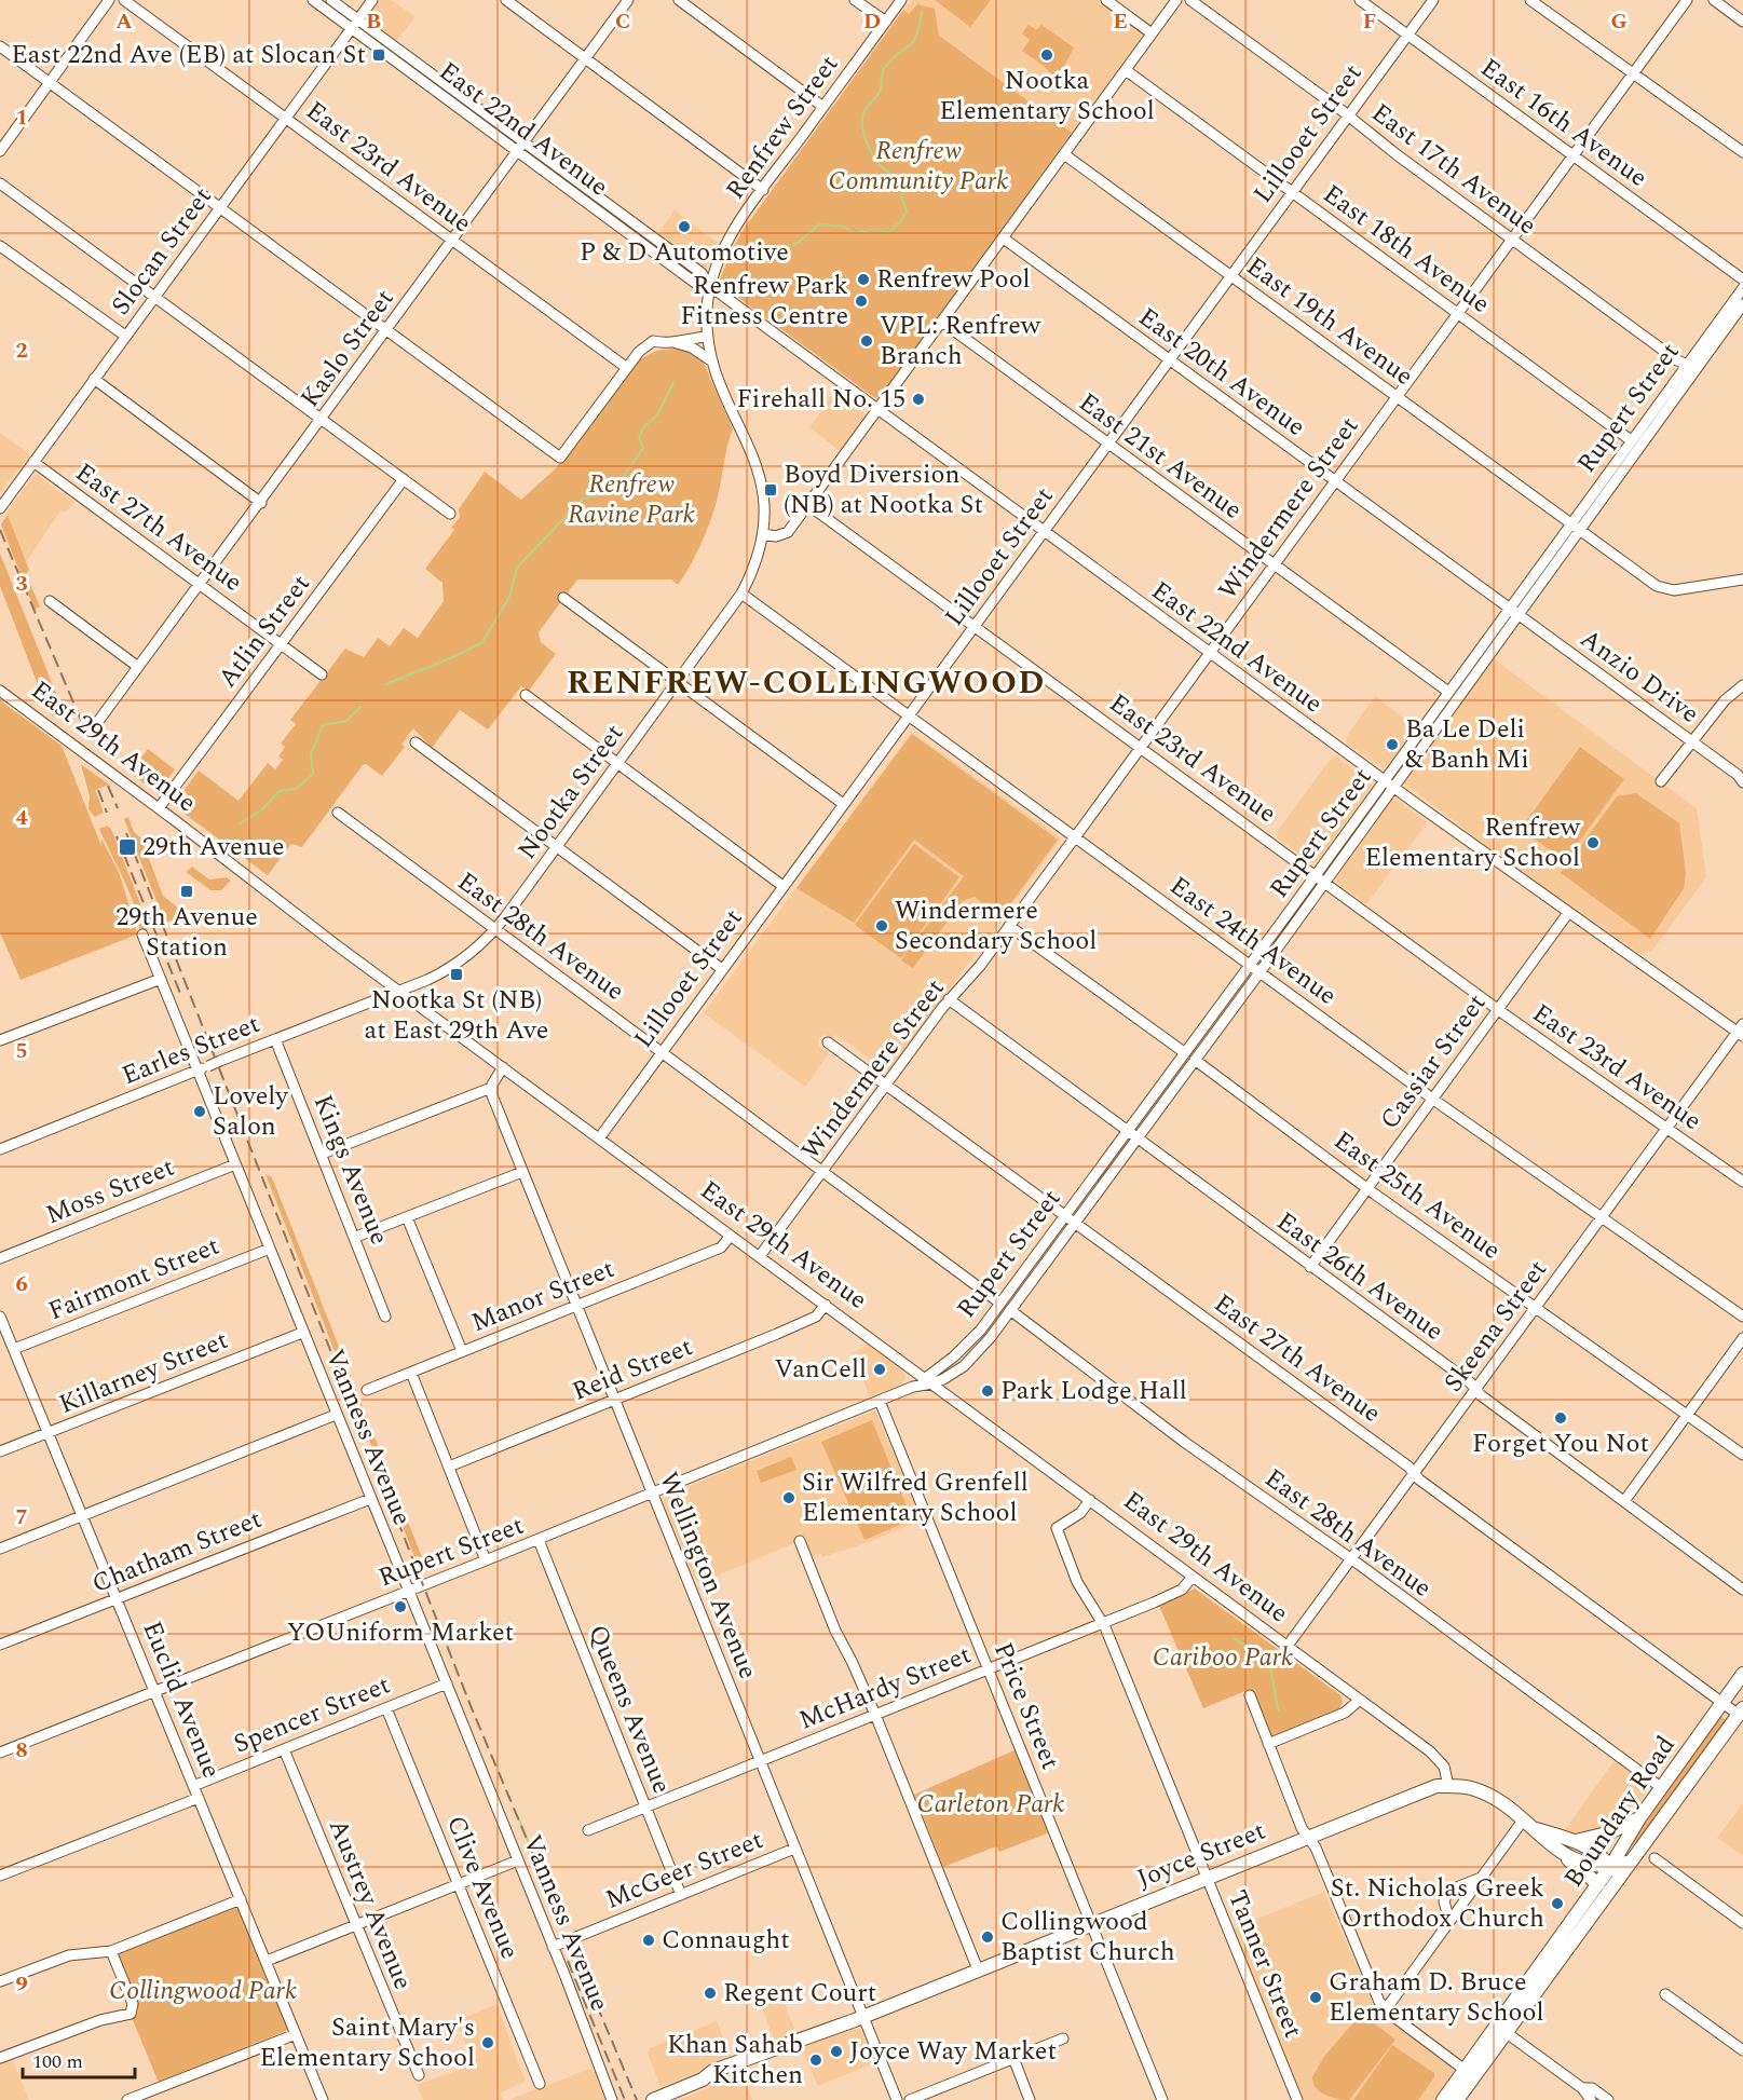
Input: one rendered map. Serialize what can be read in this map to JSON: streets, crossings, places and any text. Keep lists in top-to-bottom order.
{
  "streets": {
    "main road": ["Boundary Road", "Joyce Street"],
    "street": [
      "East 16th Avenue",
      "Renfrew Street",
      "East 22nd Avenue",
      "Lillooet Street",
      "East 23rd Avenue",
      "East 17th Avenue",
      "East 18th Avenue",
      "Slocan Street",
      "East 19th Avenue",
      "Kaslo Street",
      "East 20th Avenue",
      "Rupert Street",
      "East 21st Avenue",
      "Windermere Street",
      "East 27th Avenue",
      "Atlin Street",
      "Anzio Drive",
      "East 29th Avenue",
      "Nootka Street",
      "East 28th Avenue",
      "East 24th Avenue",
      "Earles Street",
      "Cassiar Street",
      "Kings Avenue",
      "Moss Street",
      "East 25th Avenue",
      "East 26th Avenue",
      "Fairmont Street",
      "Manor Street",
      "Skeena Street",
      "Reid Street",
      "Killarney Street",
      "Vanness Avenue",
      "Chatham Street",
      "Wellington Avenue",
      "McHardy Street",
      "Euclid Avenue",
      "Price Street",
      "Queens Avenue",
      "Spencer Street",
      "McGeer Street",
      "Clive Avenue",
      "Austrey Avenue",
      "Tanner Street"
    ]
  },
  "crossings": [
    ["East 16th Avenue", "Lillooet Street"],
    ["East 16th Avenue", "Windermere Street"],
    ["Renfrew Street", "East 22nd Avenue"],
    ["Renfrew Street", "Nootka Street"],
    ["East 22nd Avenue", "Lillooet Street"],
    ["East 22nd Avenue", "Slocan Street"],
    ["East 22nd Avenue", "Kaslo Street"],
    ["East 22nd Avenue", "Rupert Street"],
    ["East 22nd Avenue", "Windermere Street"],
    ["East 22nd Avenue", "Cassiar Street"],
    ["East 22nd Avenue", "Skeena Street"],
    ["Lillooet Street", "East 23rd Avenue"],
    ["Lillooet Street", "East 17th Avenue"],
    ["Lillooet Street", "East 18th Avenue"],
    ["Lillooet Street", "East 19th Avenue"],
    ["Lillooet Street", "East 20th Avenue"],
    ["Lillooet Street", "East 21st Avenue"],
    ["Lillooet Street", "East 29th Avenue"],
    ["Lillooet Street", "East 28th Avenue"],
    ["Lillooet Street", "East 24th Avenue"],
    ["East 23rd Avenue", "Slocan Street"],
    ["East 23rd Avenue", "Kaslo Street"],
    ["East 23rd Avenue", "Rupert Street"],
    ["East 23rd Avenue", "Windermere Street"],
    ["East 23rd Avenue", "Cassiar Street"],
    ["East 23rd Avenue", "Skeena Street"],
    ["East 17th Avenue", "Rupert Street"],
    ["East 17th Avenue", "Windermere Street"],
    ["East 18th Avenue", "Rupert Street"],
    ["East 18th Avenue", "Windermere Street"],
    ["Slocan Street", "East 27th Avenue"],
    ["East 19th Avenue", "Rupert Street"],
    ["East 19th Avenue", "Windermere Street"],
    ["Kaslo Street", "East 27th Avenue"],
    ["East 20th Avenue", "Rupert Street"],
    ["East 20th Avenue", "Windermere Street"],
    ["East 20th Avenue", "Anzio Drive"],
    ["Rupert Street", "East 21st Avenue"],
    ["Rupert Street", "East 27th Avenue"],
    ["Rupert Street", "Anzio Drive"],
    ["Rupert Street", "East 29th Avenue"],
    ["Rupert Street", "East 28th Avenue"],
    ["Rupert Street", "East 24th Avenue"],
    ["Rupert Street", "East 25th Avenue"],
    ["Rupert Street", "East 26th Avenue"],
    ["Rupert Street", "Vanness Avenue"],
    ["Rupert Street", "Wellington Avenue"],
    ["Rupert Street", "Euclid Avenue"],
    ["Rupert Street", "Price Street"],
    ["Rupert Street", "Queens Avenue"],
    ["East 21st Avenue", "Windermere Street"],
    ["Windermere Street", "East 27th Avenue"],
    ["Windermere Street", "East 29th Avenue"],
    ["Windermere Street", "East 28th Avenue"],
    ["Windermere Street", "East 24th Avenue"],
    ["Windermere Street", "East 26th Avenue"],
    ["East 27th Avenue", "Atlin Street"],
    ["East 27th Avenue", "Skeena Street"],
    ["East 27th Avenue", "Boundary Road"],
    ["Atlin Street", "East 29th Avenue"],
    ["East 29th Avenue", "Nootka Street"],
    ["East 29th Avenue", "Earles Street"],
    ["East 29th Avenue", "Manor Street"],
    ["East 29th Avenue", "Skeena Street"],
    ["East 29th Avenue", "Reid Street"],
    ["East 29th Avenue", "McHardy Street"],
    ["East 29th Avenue", "Joyce Street"],
    ["East 29th Avenue", "Tanner Street"],
    ["Nootka Street", "East 28th Avenue"],
    ["Nootka Street", "East 24th Avenue"],
    ["Nootka Street", "Earles Street"],
    ["East 28th Avenue", "Skeena Street"],
    ["East 28th Avenue", "Boundary Road"],
    ["East 24th Avenue", "Cassiar Street"],
    ["East 24th Avenue", "Skeena Street"],
    ["Earles Street", "Kings Avenue"],
    ["Earles Street", "Vanness Avenue"],
    ["Cassiar Street", "East 25th Avenue"],
    ["Cassiar Street", "East 26th Avenue"],
    ["Moss Street", "Vanness Avenue"],
    ["East 25th Avenue", "Skeena Street"],
    ["East 26th Avenue", "Skeena Street"],
    ["Fairmont Street", "Vanness Avenue"],
    ["Fairmont Street", "Euclid Avenue"],
    ["Manor Street", "Wellington Avenue"],
    ["Reid Street", "Wellington Avenue"],
    ["Killarney Street", "Vanness Avenue"],
    ["Killarney Street", "Euclid Avenue"],
    ["Vanness Avenue", "Chatham Street"],
    ["Vanness Avenue", "Spencer Street"],
    ["Vanness Avenue", "McGeer Street"],
    ["Chatham Street", "Euclid Avenue"],
    ["Wellington Avenue", "McHardy Street"],
    ["Wellington Avenue", "Joyce Street"],
    ["Wellington Avenue", "McGeer Street"],
    ["McHardy Street", "Price Street"],
    ["McHardy Street", "Queens Avenue"],
    ["McHardy Street", "Tanner Street"],
    ["Euclid Avenue", "Spencer Street"],
    ["Price Street", "Joyce Street"],
    ["Queens Avenue", "McGeer Street"],
    ["Spencer Street", "Clive Avenue"],
    ["Spencer Street", "Austrey Avenue"],
    ["Joyce Street", "Tanner Street"]
  ],
  "districts": ["RENFREW-COLLINGWOOD"],
  "parks": [
    "Renfrew Community Park",
    "Renfrew Ravine Park",
    "Cariboo Park",
    "Carleton Park",
    "Collingwood Park"
  ],
  "places": {
    "transit": [
      "East 22nd Ave (EB) at Slocan St",
      "Boyd Diversion (NB) at Nootka St",
      "29th Avenue",
      "29th Avenue Station",
      "Nootka St (NB) at East 29th Ave"
    ],
    "other": [
      "Nootka Elementary School",
      "P & D Automotive",
      "Renfrew Pool",
      "Renfrew Park Fitness Centre",
      "VPL: Renfrew Branch",
      "Firehall No. 15",
      "Ba Le Deli & Banh Mi",
      "Renfrew Elementary School",
      "Windermere Secondary School",
      "Lovely Salon",
      "VanCell",
      "Park Lodge Hall",
      "Forget You Not",
      "Sir Wilfred Grenfell Elementary School",
      "YOUniform Market",
      "St. Nicholas Greek Orthodox Church",
      "Collingwood Baptist Church",
      "Connaught",
      "Regent Court",
      "Graham D. Bruce Elementary School",
      "Saint Mary's Elementary School",
      "Joyce Way Market",
      "Khan Sahab Kitchen"
    ]
  },
  "scale_bar": "100 m",
  "grid": {
    "columns": [
      "A",
      "B",
      "C",
      "D",
      "E",
      "F",
      "G"
    ],
    "rows": [
      "1",
      "2",
      "3",
      "4",
      "5",
      "6",
      "7",
      "8",
      "9"
    ]
  }
}
